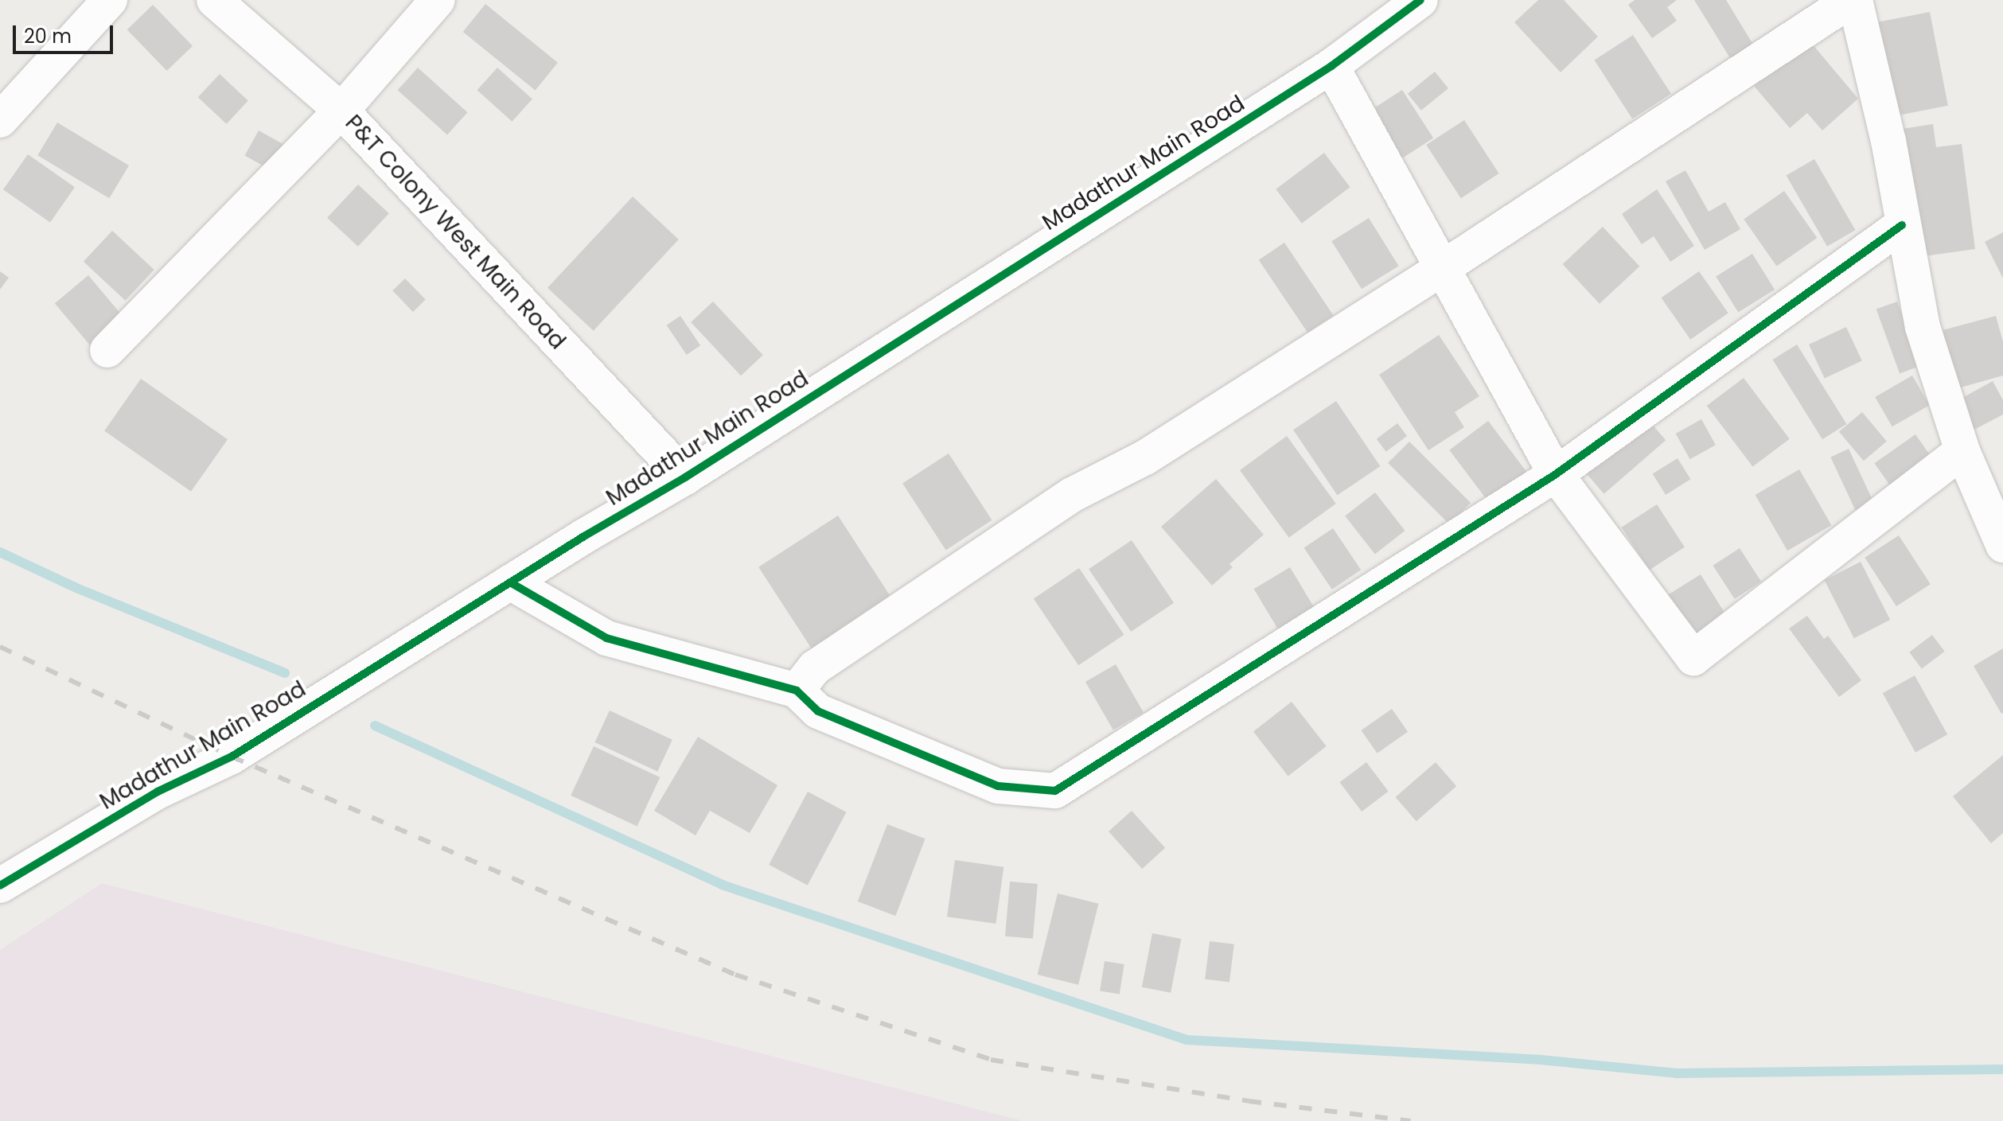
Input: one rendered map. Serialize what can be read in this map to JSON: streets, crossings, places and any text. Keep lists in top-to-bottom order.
{
  "streets": {
    "street": ["Madathur Main Road", "P&T Colony West Main Road"]
  },
  "crossings": [
    ["Madathur Main Road", "P&T Colony West Main Road"]
  ],
  "scale_bar": "20 m"
}
